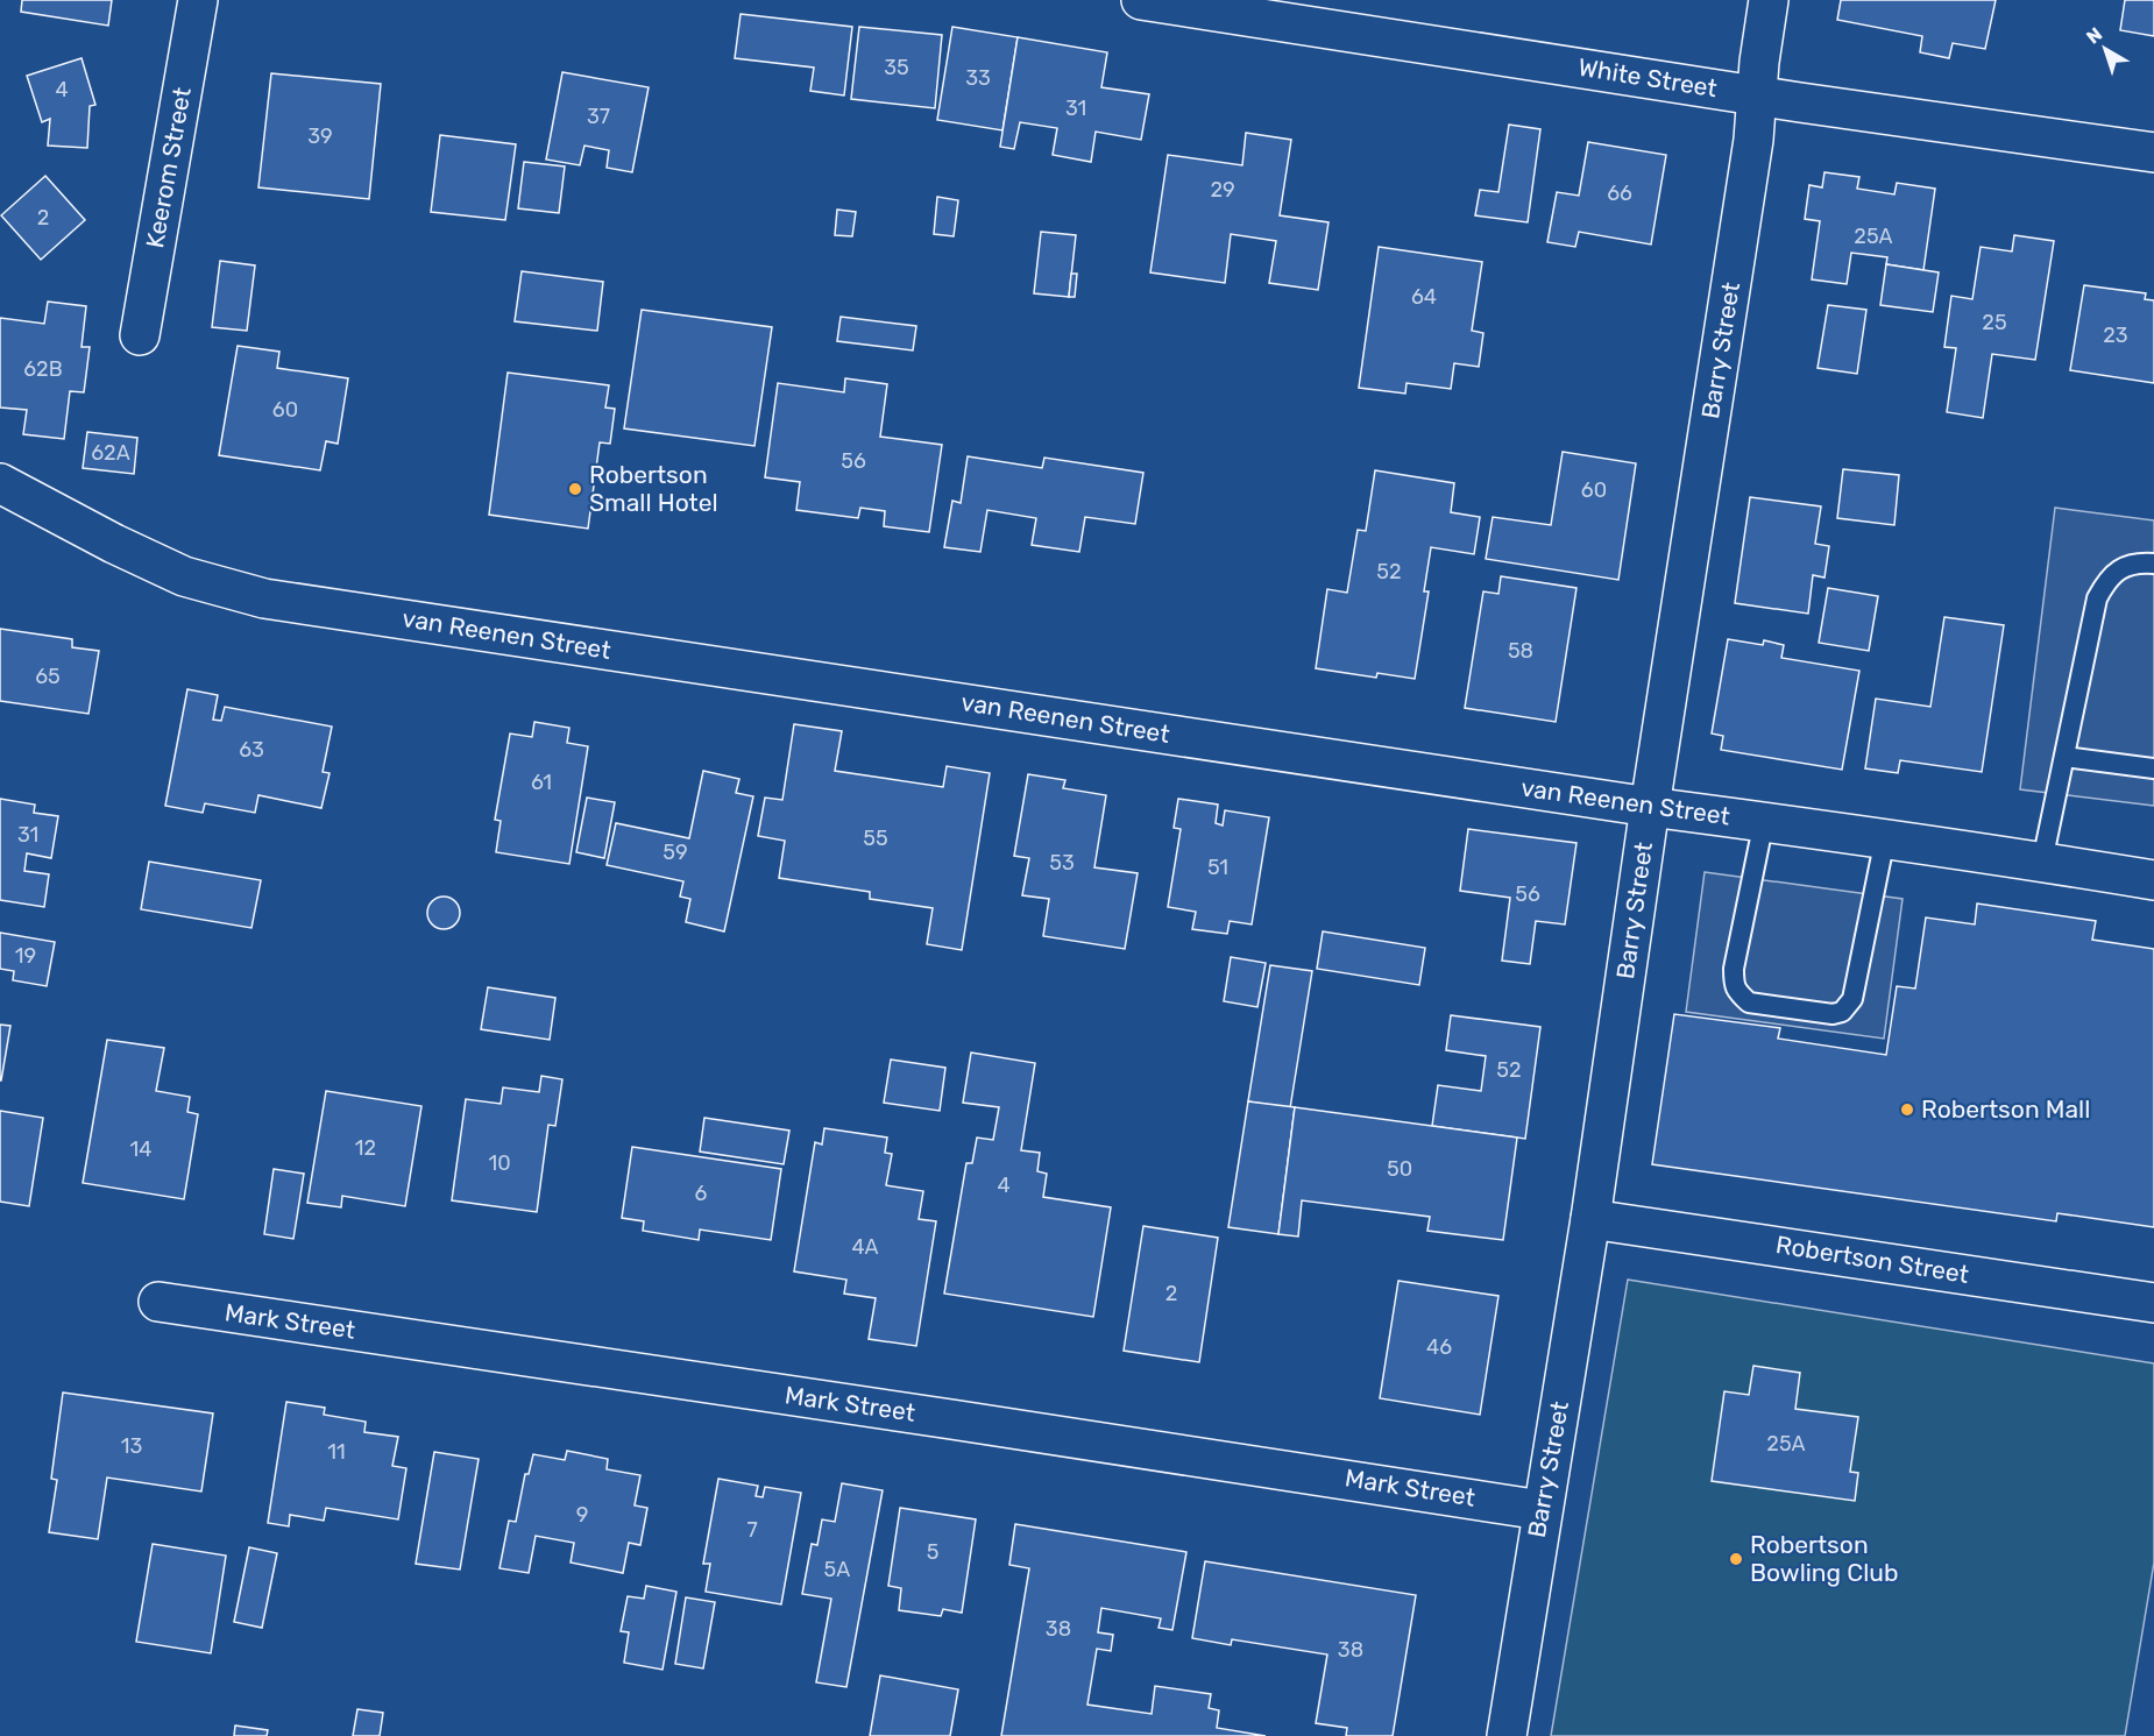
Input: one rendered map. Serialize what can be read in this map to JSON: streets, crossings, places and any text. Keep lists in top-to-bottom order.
{
  "streets": {
    "street": [
      "White Street",
      "Keerom Street",
      "Barry Street",
      "van Reenen Street",
      "Robertson Street",
      "Mark Street"
    ]
  },
  "crossings": [
    ["White Street", "Barry Street"],
    ["Barry Street", "van Reenen Street"],
    ["Barry Street", "Robertson Street"],
    ["Barry Street", "Mark Street"]
  ],
  "places": ["Robertson Small Hotel", "Robertson Mall", "Robertson Bowling Club"],
  "house_numbers": [
    "35",
    "33",
    "4",
    "31",
    "37",
    "39",
    "29",
    "66",
    "2",
    "25A",
    "64",
    "25",
    "23",
    "62B",
    "60",
    "62A",
    "56",
    "60",
    "52",
    "58",
    "65",
    "63",
    "61",
    "31",
    "55",
    "59",
    "53",
    "51",
    "56",
    "19",
    "52",
    "12",
    "14",
    "10",
    "50",
    "4",
    "6",
    "4A",
    "2",
    "46",
    "25A",
    "13",
    "11",
    "9",
    "7",
    "5",
    "5A",
    "38",
    "38"
  ],
  "north": "top left"
}
